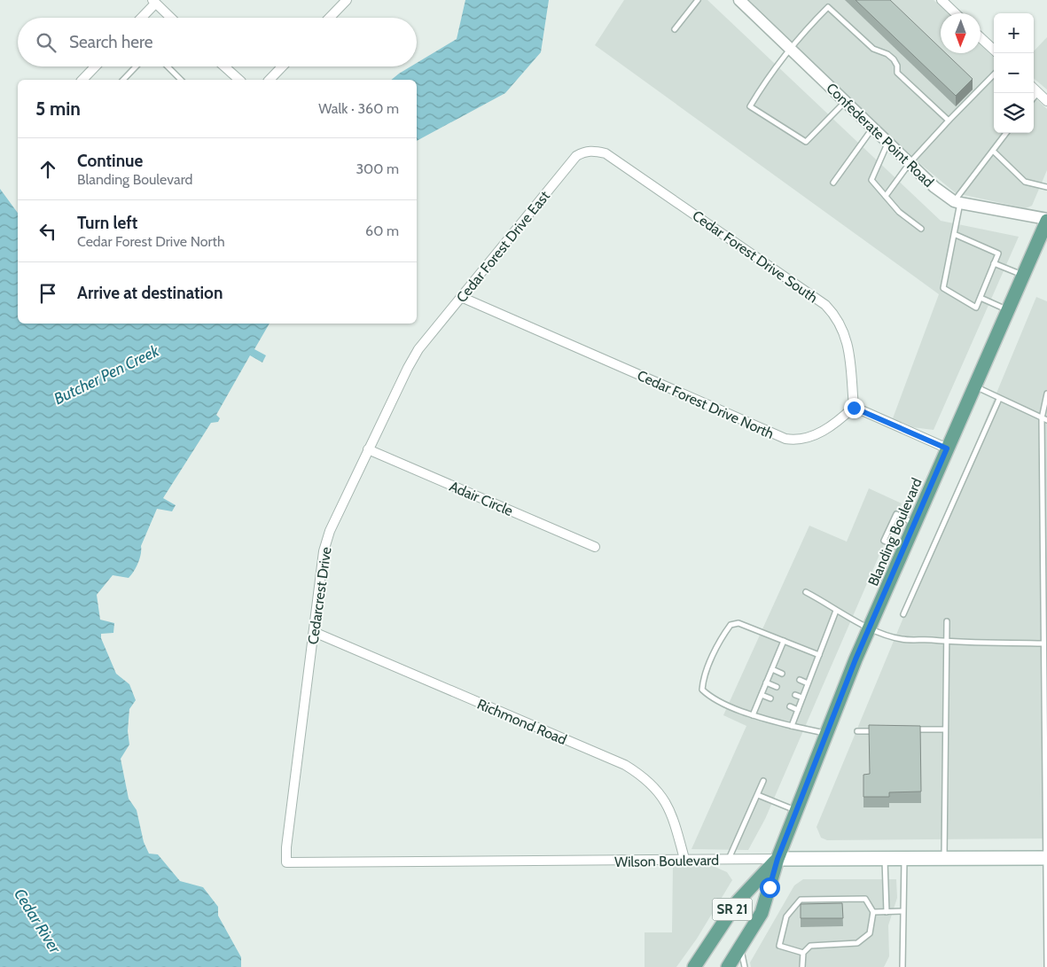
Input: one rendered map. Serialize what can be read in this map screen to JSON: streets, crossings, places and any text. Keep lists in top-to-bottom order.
{
  "streets": {
    "main road": ["Blanding Boulevard", "Wilson Boulevard", "SR 21"],
    "street": [
      "Confederate Point Road",
      "Cedar Forest Drive East",
      "Cedar Forest Drive South",
      "Cedar Forest Drive North",
      "Adair Circle",
      "Cedarcrest Drive",
      "Richmond Road"
    ]
  },
  "crossings": [
    ["Confederate Point Road", "Blanding Boulevard"],
    ["Cedar Forest Drive East", "Cedar Forest Drive South"],
    ["Cedar Forest Drive East", "Cedar Forest Drive North"],
    ["Cedar Forest Drive East", "Cedarcrest Drive"],
    ["Cedar Forest Drive South", "Cedar Forest Drive North"],
    ["Adair Circle", "Cedarcrest Drive"],
    ["Blanding Boulevard", "Wilson Boulevard"],
    ["Cedarcrest Drive", "Richmond Road"],
    ["Cedarcrest Drive", "Wilson Boulevard"],
    ["Richmond Road", "Wilson Boulevard"]
  ],
  "water": ["Butcher Pen Creek", "Cedar River"],
  "north": "bottom",
  "page": {
    "map_buttons": ["+", "−"],
    "search": "Search here",
    "heading": ["5 min", "Walk · 360 m"],
    "list": [
      ["Continue", "Blanding Boulevard", "300 m"],
      ["Turn left", "Cedar Forest Drive North", "60 m"],
      "Arrive at destination"
    ]
  }
}
